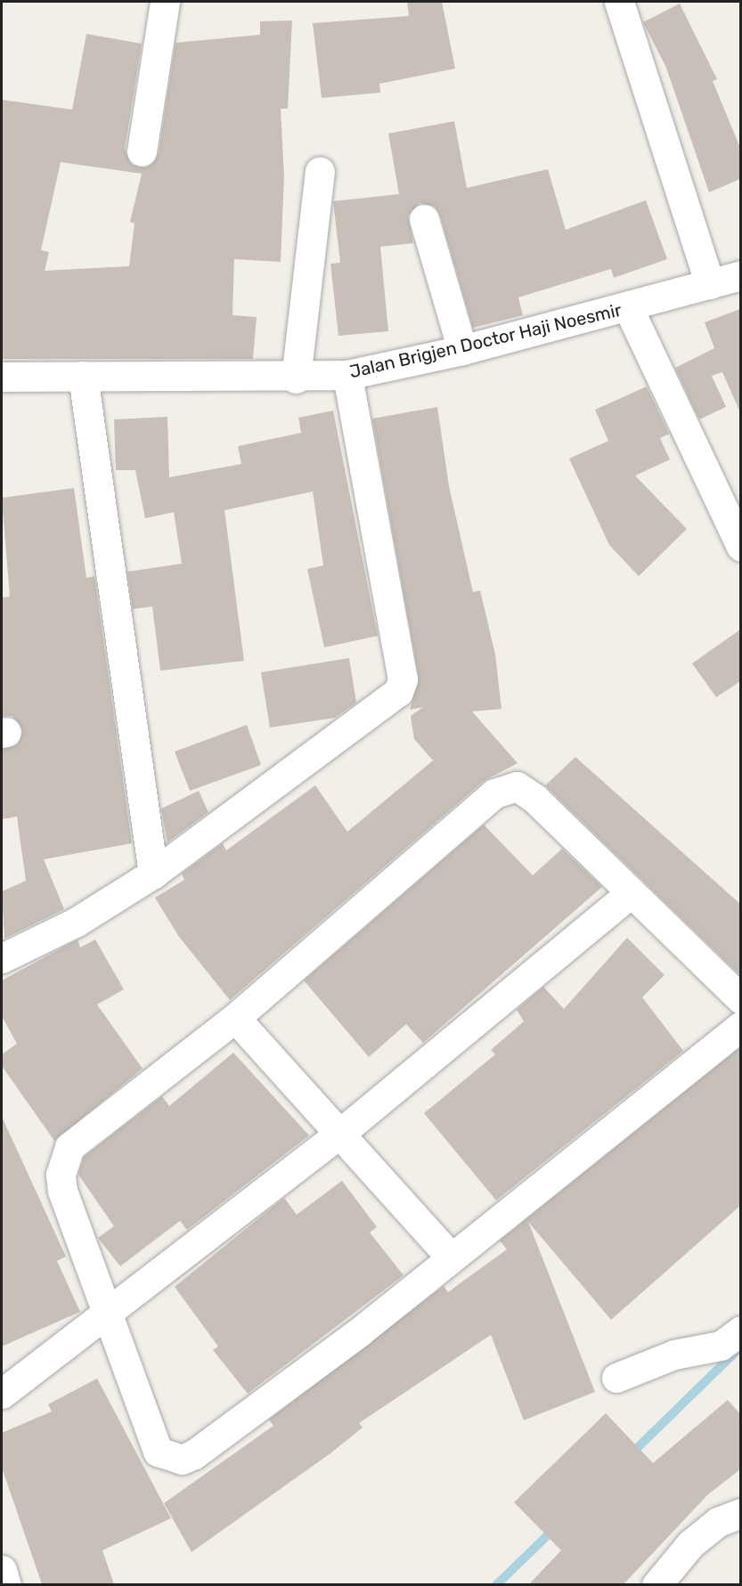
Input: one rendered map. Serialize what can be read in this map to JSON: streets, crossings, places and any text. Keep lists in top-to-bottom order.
{
  "streets": {
    "street": ["Jalan Brigjen Doctor Haji Noesmir"]
  }
}
